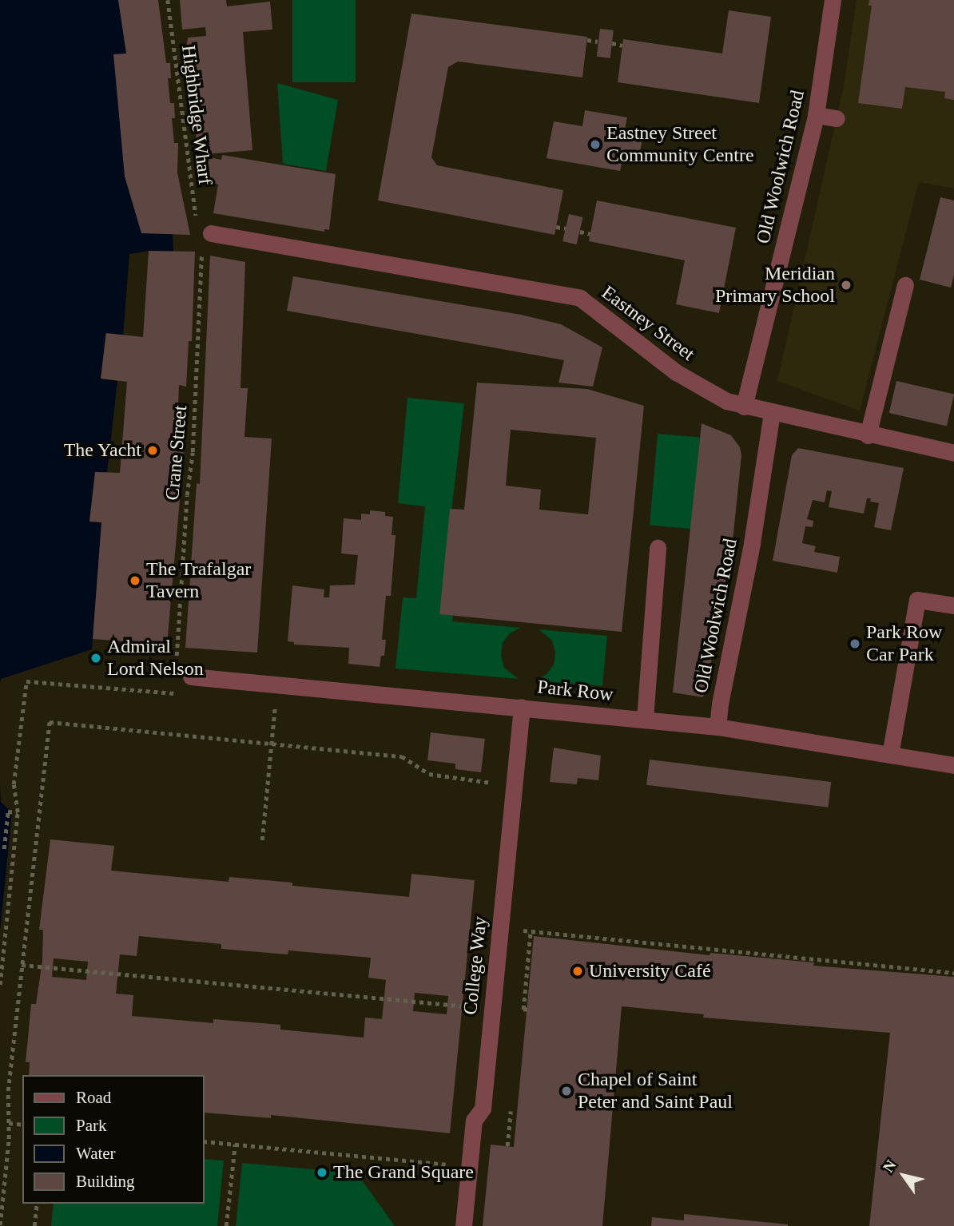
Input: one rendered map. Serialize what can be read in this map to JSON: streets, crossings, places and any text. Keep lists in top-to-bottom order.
{
  "streets": {
    "street": [
      "Old Woolwich Road",
      "Eastney Street",
      "Park Row",
      "College Way"
    ],
    "path": ["Highbridge Wharf", "Crane Street"]
  },
  "crossings": [
    ["Highbridge Wharf", "Eastney Street"],
    ["Old Woolwich Road", "Eastney Street"],
    ["Old Woolwich Road", "Park Row"],
    ["Park Row", "College Way"]
  ],
  "places": [
    "Eastney Street Community Centre",
    "Meridian Primary School",
    "The Yacht",
    "The Trafalgar Tavern",
    "Park Row Car Park",
    "Admiral Lord Nelson",
    "University Café",
    "Chapel of Saint Peter and Saint Paul",
    "The Grand Square"
  ],
  "legend": [
    "Road",
    "Park",
    "Water",
    "Building"
  ],
  "north": "top left"
}
